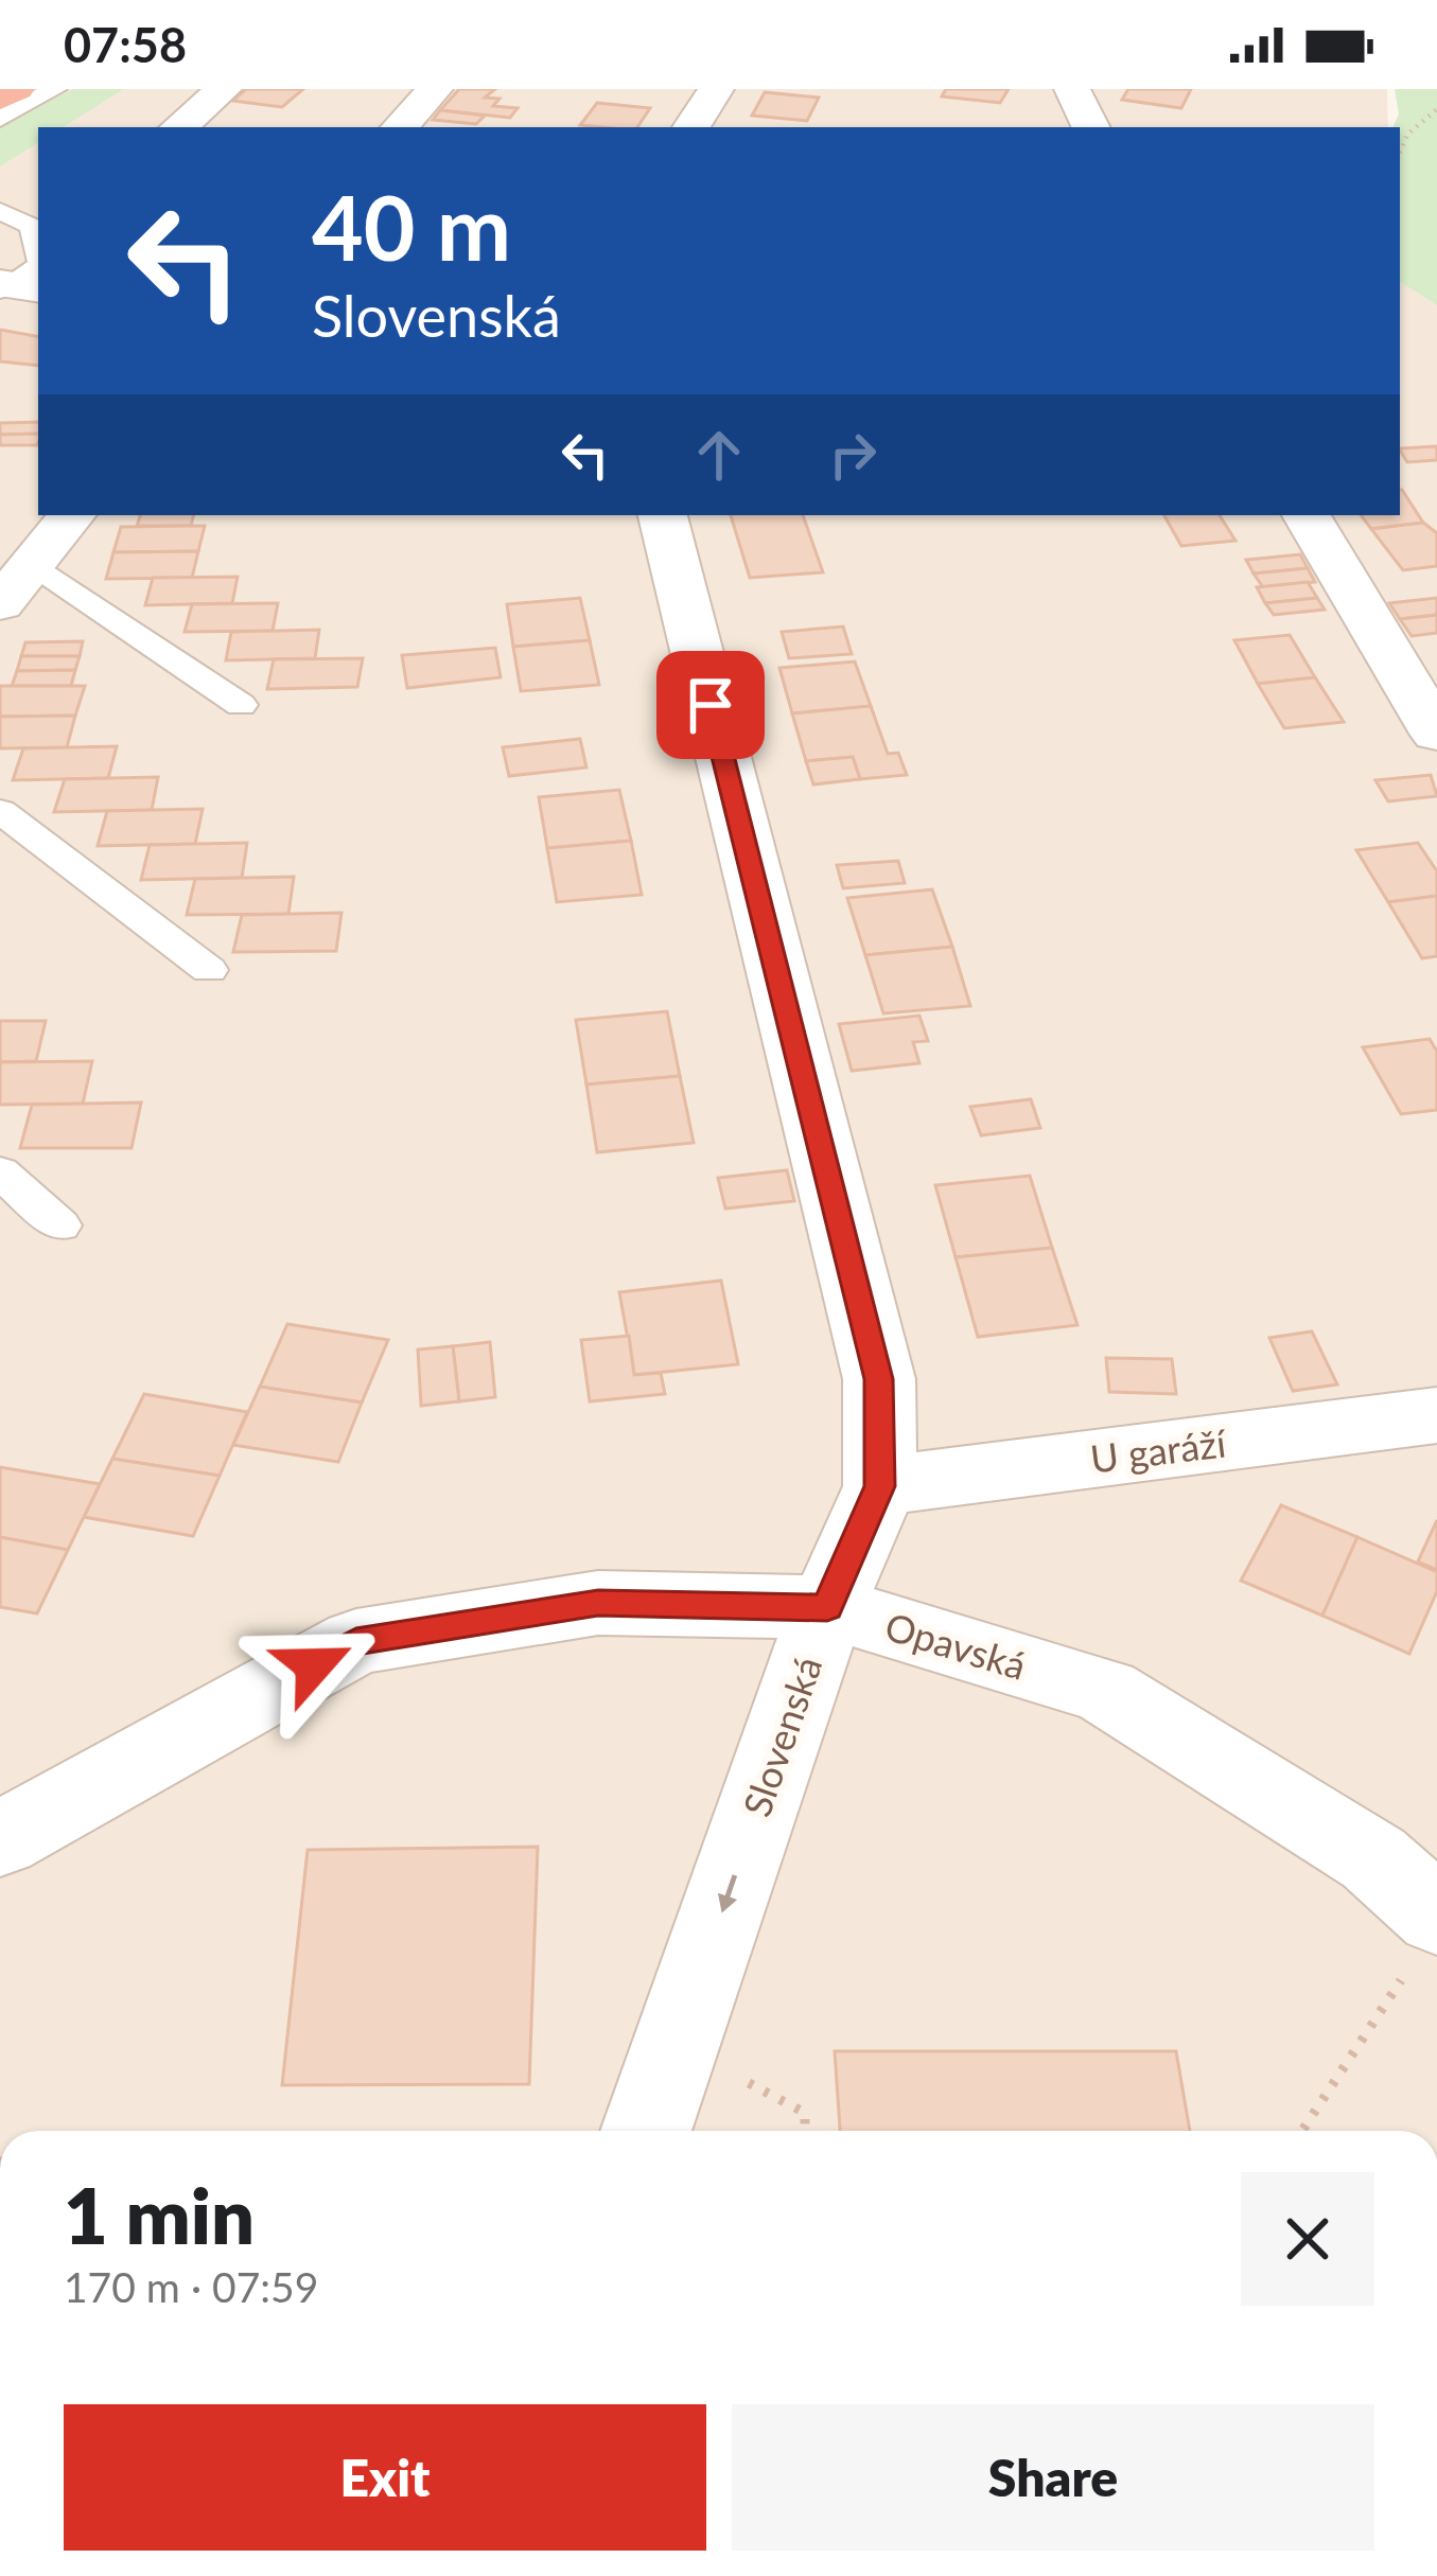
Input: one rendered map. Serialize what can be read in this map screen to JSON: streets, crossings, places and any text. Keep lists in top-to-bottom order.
{
  "streets": {
    "street": ["U garáží", "Opavská", "Slovenská"]
  },
  "crossings": [
    ["U garáží", "Slovenská"],
    ["Opavská", "Slovenská"]
  ],
  "page": {
    "status": "07:58",
    "turn": ["40 m", "Slovenská"],
    "heading": ["1 min", "170 m · 07:59"],
    "buttons": ["Exit", "Share"]
  }
}
